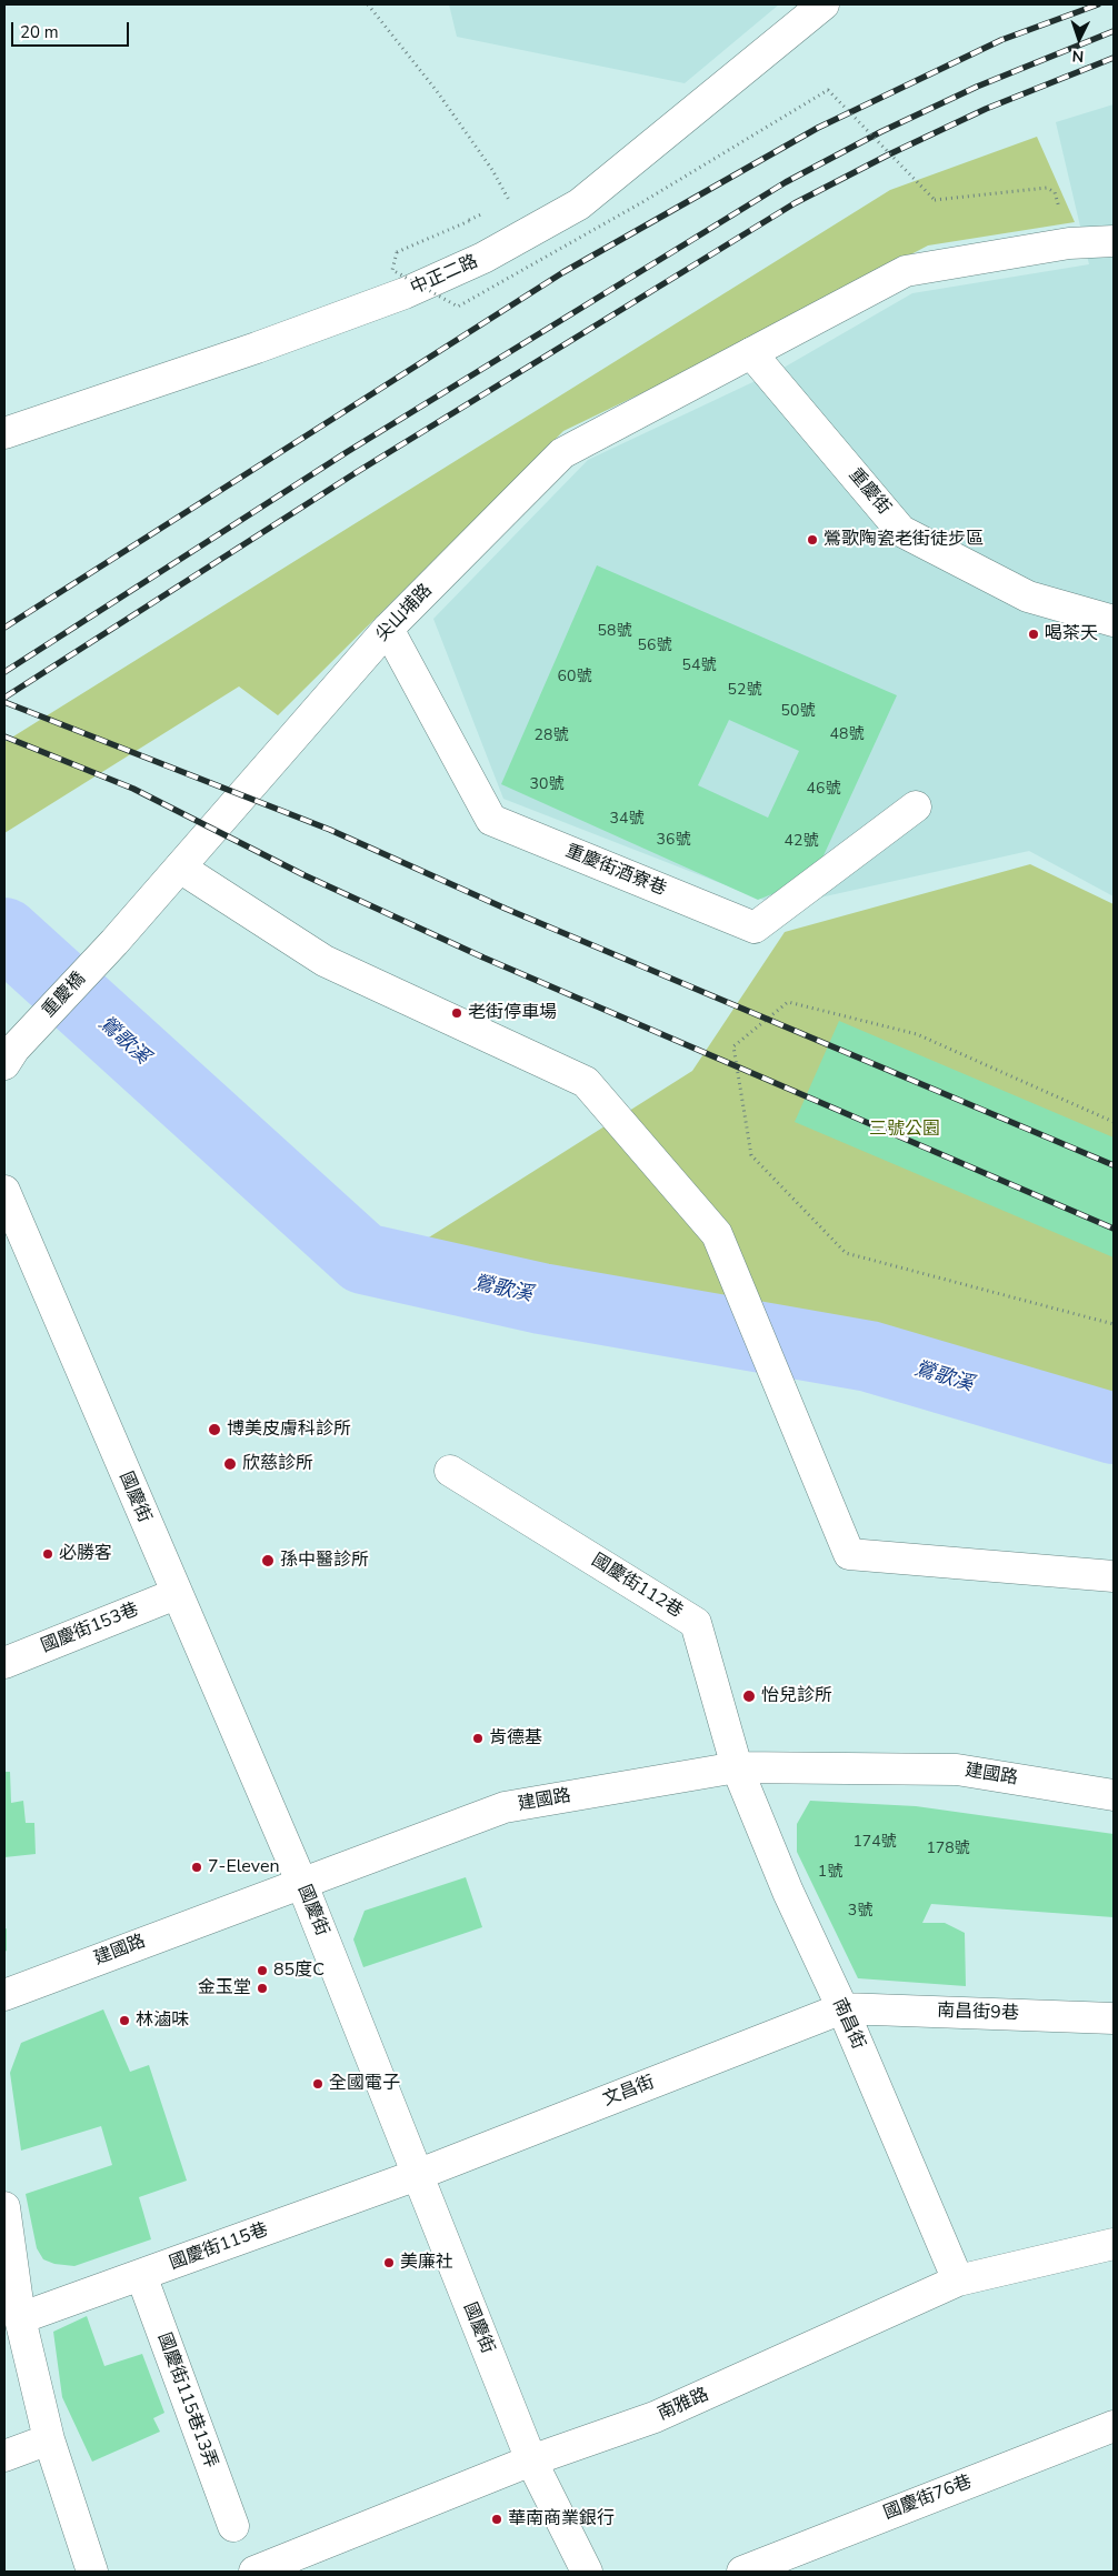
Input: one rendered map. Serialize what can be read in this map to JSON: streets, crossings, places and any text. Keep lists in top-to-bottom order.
{
  "streets": {
    "street": [
      "中正二路",
      "重慶街",
      "尖山埔路",
      "重慶街酒寮巷",
      "重慶橋",
      "國慶街",
      "國慶街112巷",
      "國慶街153巷",
      "建國路",
      "南昌街9巷",
      "南昌街",
      "文昌街",
      "國慶街115巷",
      "國慶街115巷13弄",
      "南雅路",
      "國慶街76巷"
    ]
  },
  "crossings": [
    ["重慶街", "尖山埔路"],
    ["尖山埔路", "重慶街酒寮巷"],
    ["尖山埔路", "重慶橋"],
    ["國慶街", "國慶街153巷"],
    ["國慶街", "建國路"],
    ["國慶街", "文昌街"],
    ["國慶街", "國慶街115巷"],
    ["國慶街", "南雅路"],
    ["國慶街112巷", "建國路"],
    ["國慶街112巷", "南昌街"],
    ["建國路", "南昌街"],
    ["南昌街9巷", "南昌街"],
    ["南昌街9巷", "文昌街"],
    ["南昌街", "文昌街"],
    ["南昌街", "南雅路"],
    ["文昌街", "國慶街115巷"],
    ["國慶街115巷", "國慶街115巷13弄"]
  ],
  "water": ["鶯歌溪"],
  "parks": ["三號公園"],
  "places": [
    "鶯歌陶瓷老街徒步區",
    "喝茶天",
    "老街停車場",
    "博美皮膚科診所",
    "欣慈診所",
    "必勝客",
    "孫中醫診所",
    "怡兒診所",
    "肯德基",
    "7-Eleven",
    "85度C",
    "金玉堂",
    "林滷味",
    "全國電子",
    "美廉社",
    "華南商業銀行"
  ],
  "house_numbers": [
    "58號",
    "56號",
    "54號",
    "60號",
    "52號",
    "50號",
    "48號",
    "28號",
    "30號",
    "46號",
    "34號",
    "36號",
    "42號",
    "174號",
    "178號",
    "1號",
    "3號"
  ],
  "scale_bar": "20 m",
  "north": "bottom"
}
